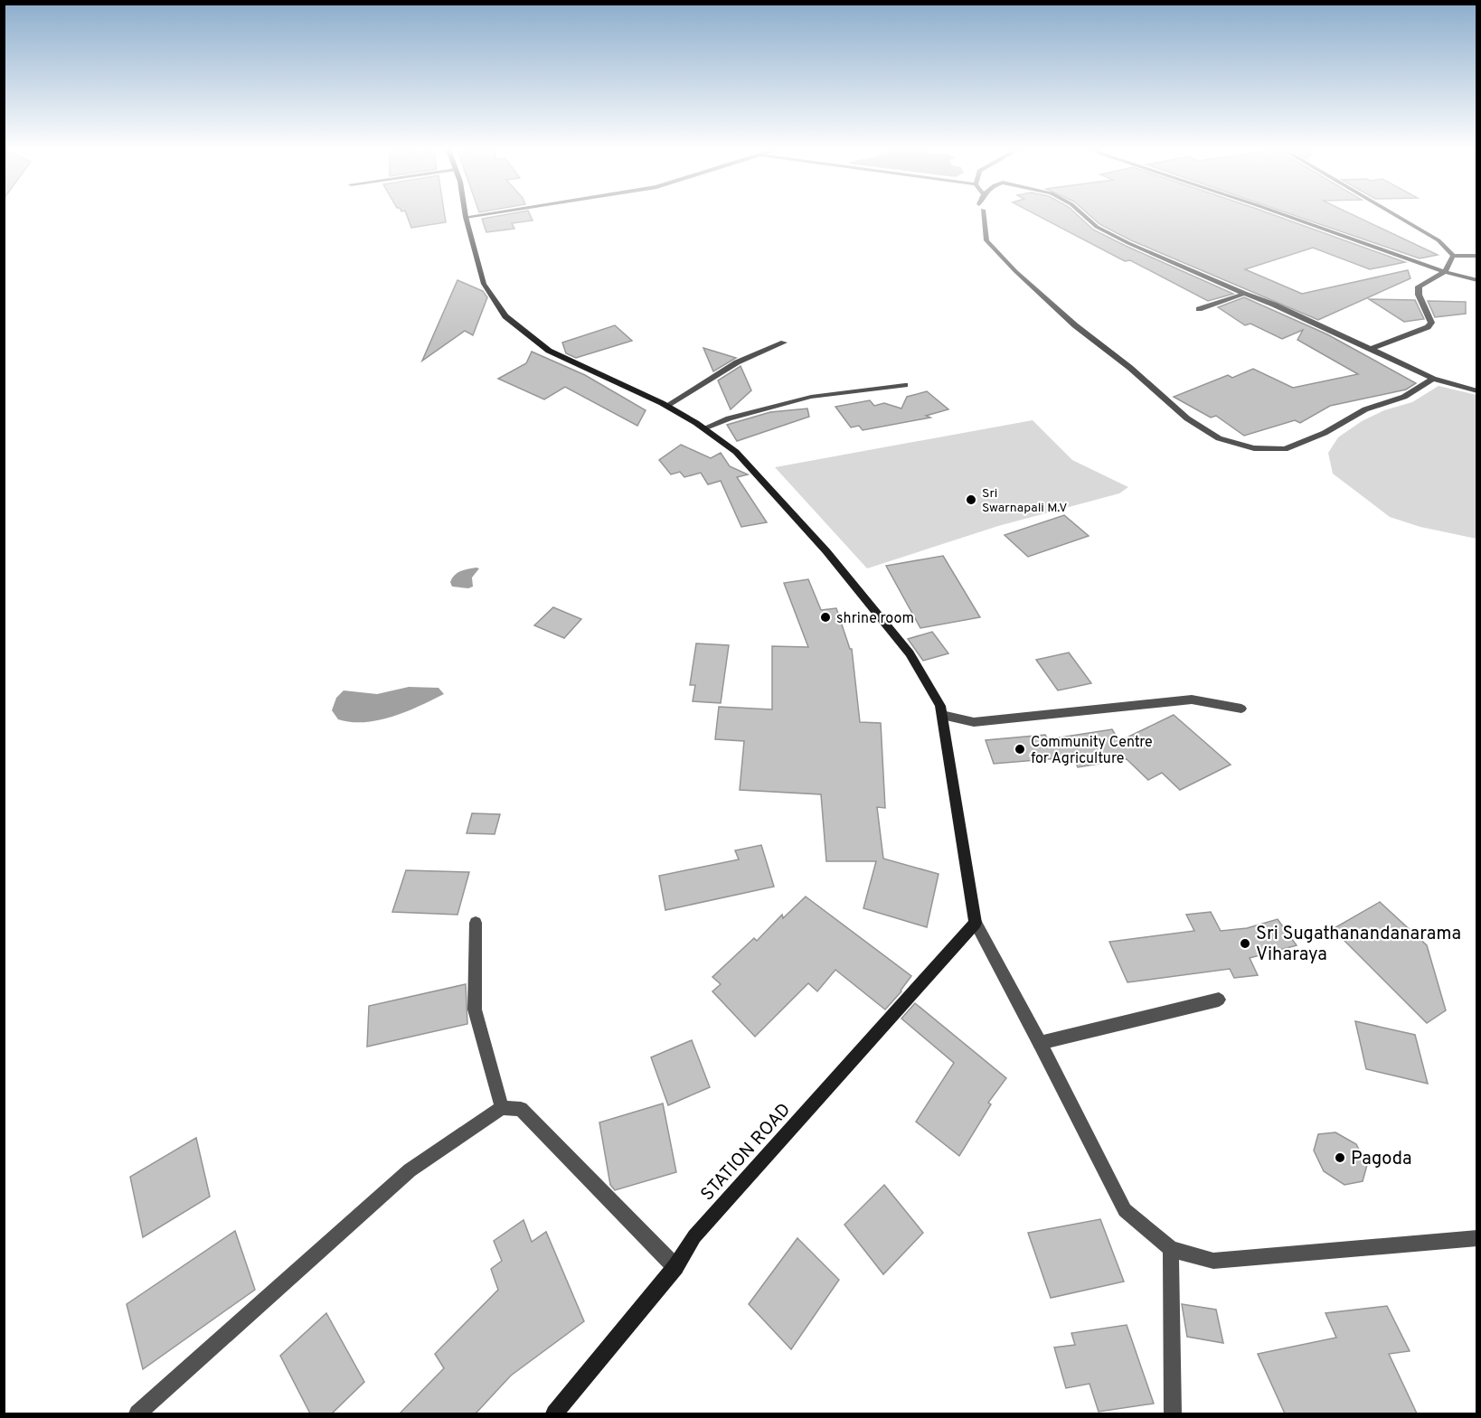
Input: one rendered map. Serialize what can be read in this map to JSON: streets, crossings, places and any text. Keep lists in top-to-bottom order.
{
  "streets": {
    "street": ["STATION ROAD"]
  },
  "places": [
    "Sri Swarnapali M.V",
    "shrine room",
    "Community Centre for Agriculture",
    "Sri Sugathanandanarama Viharaya",
    "Pagoda"
  ]
}
